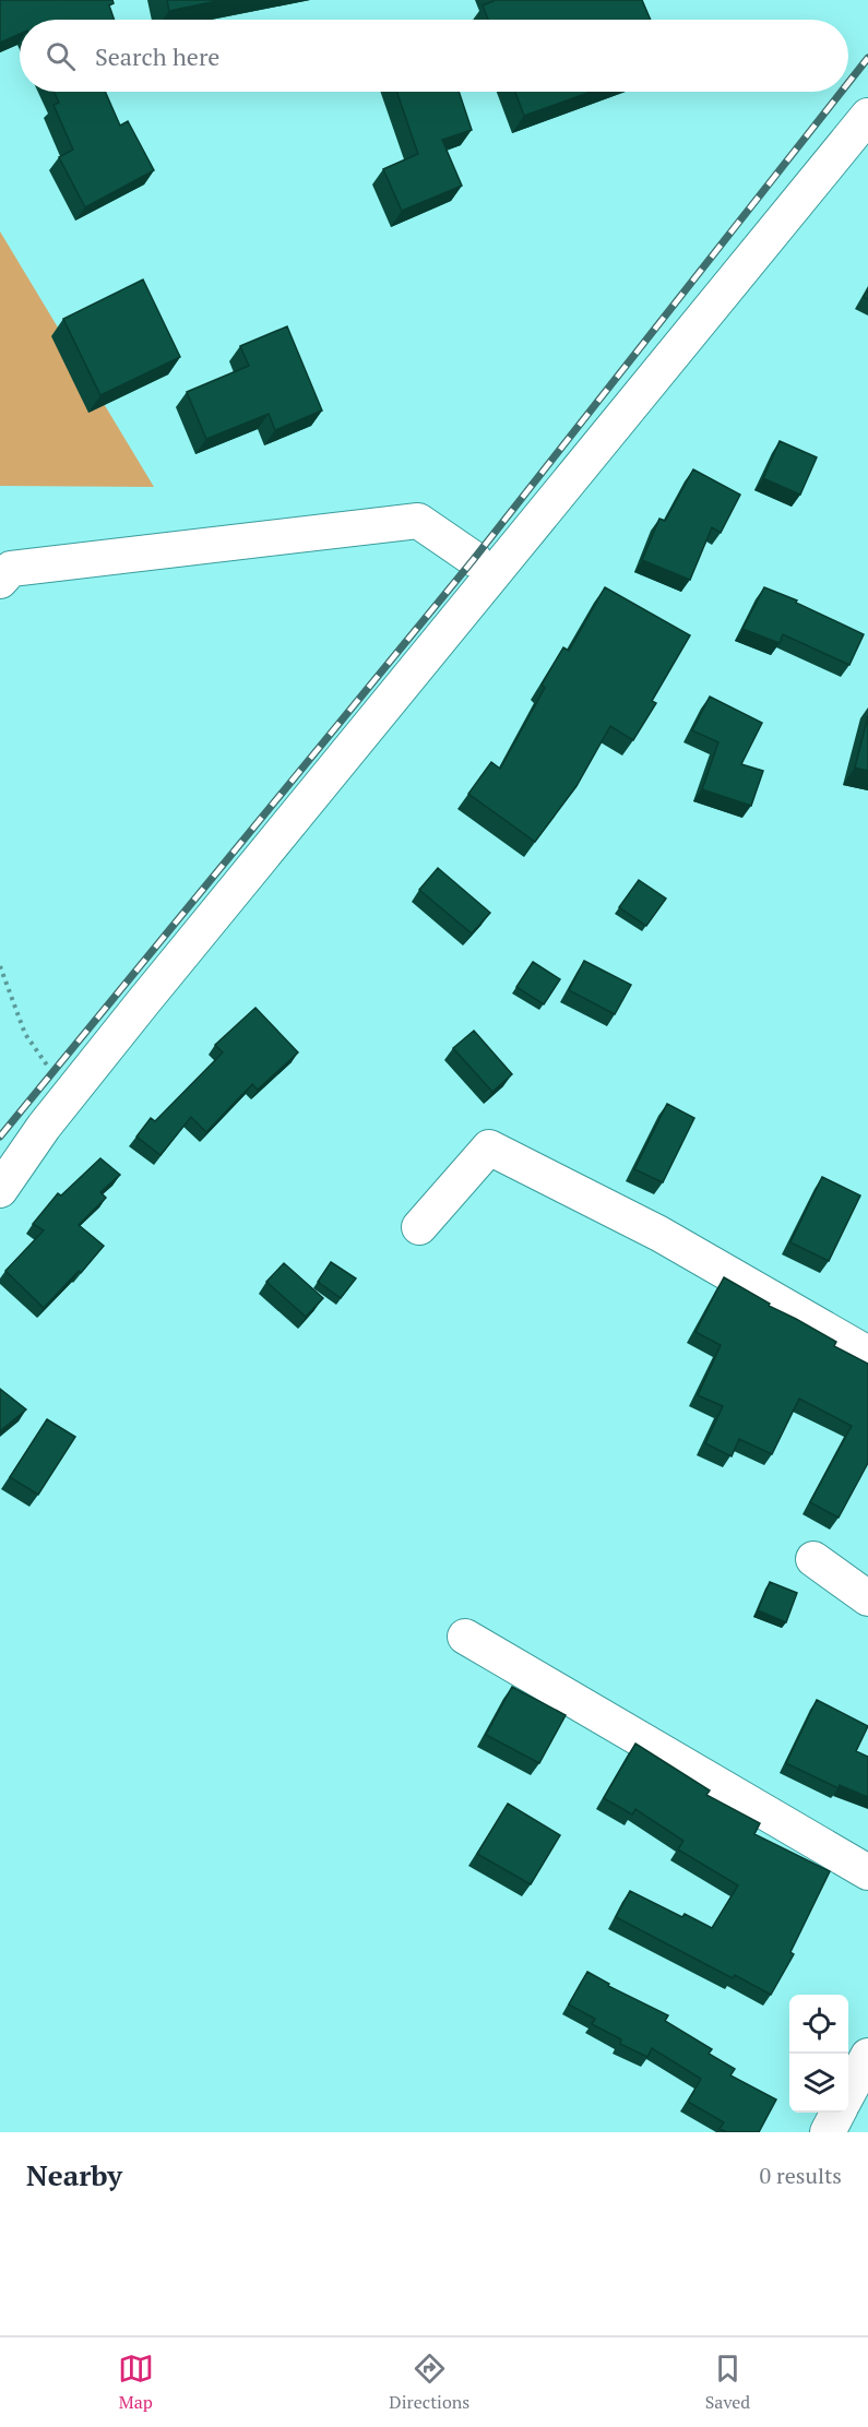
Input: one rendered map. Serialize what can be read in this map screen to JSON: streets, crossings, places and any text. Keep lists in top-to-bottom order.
{
  "page": {
    "search": "Search here",
    "heading": ["Nearby", "0 results"],
    "nav": ["Map", "Directions", "Saved"]
  }
}
